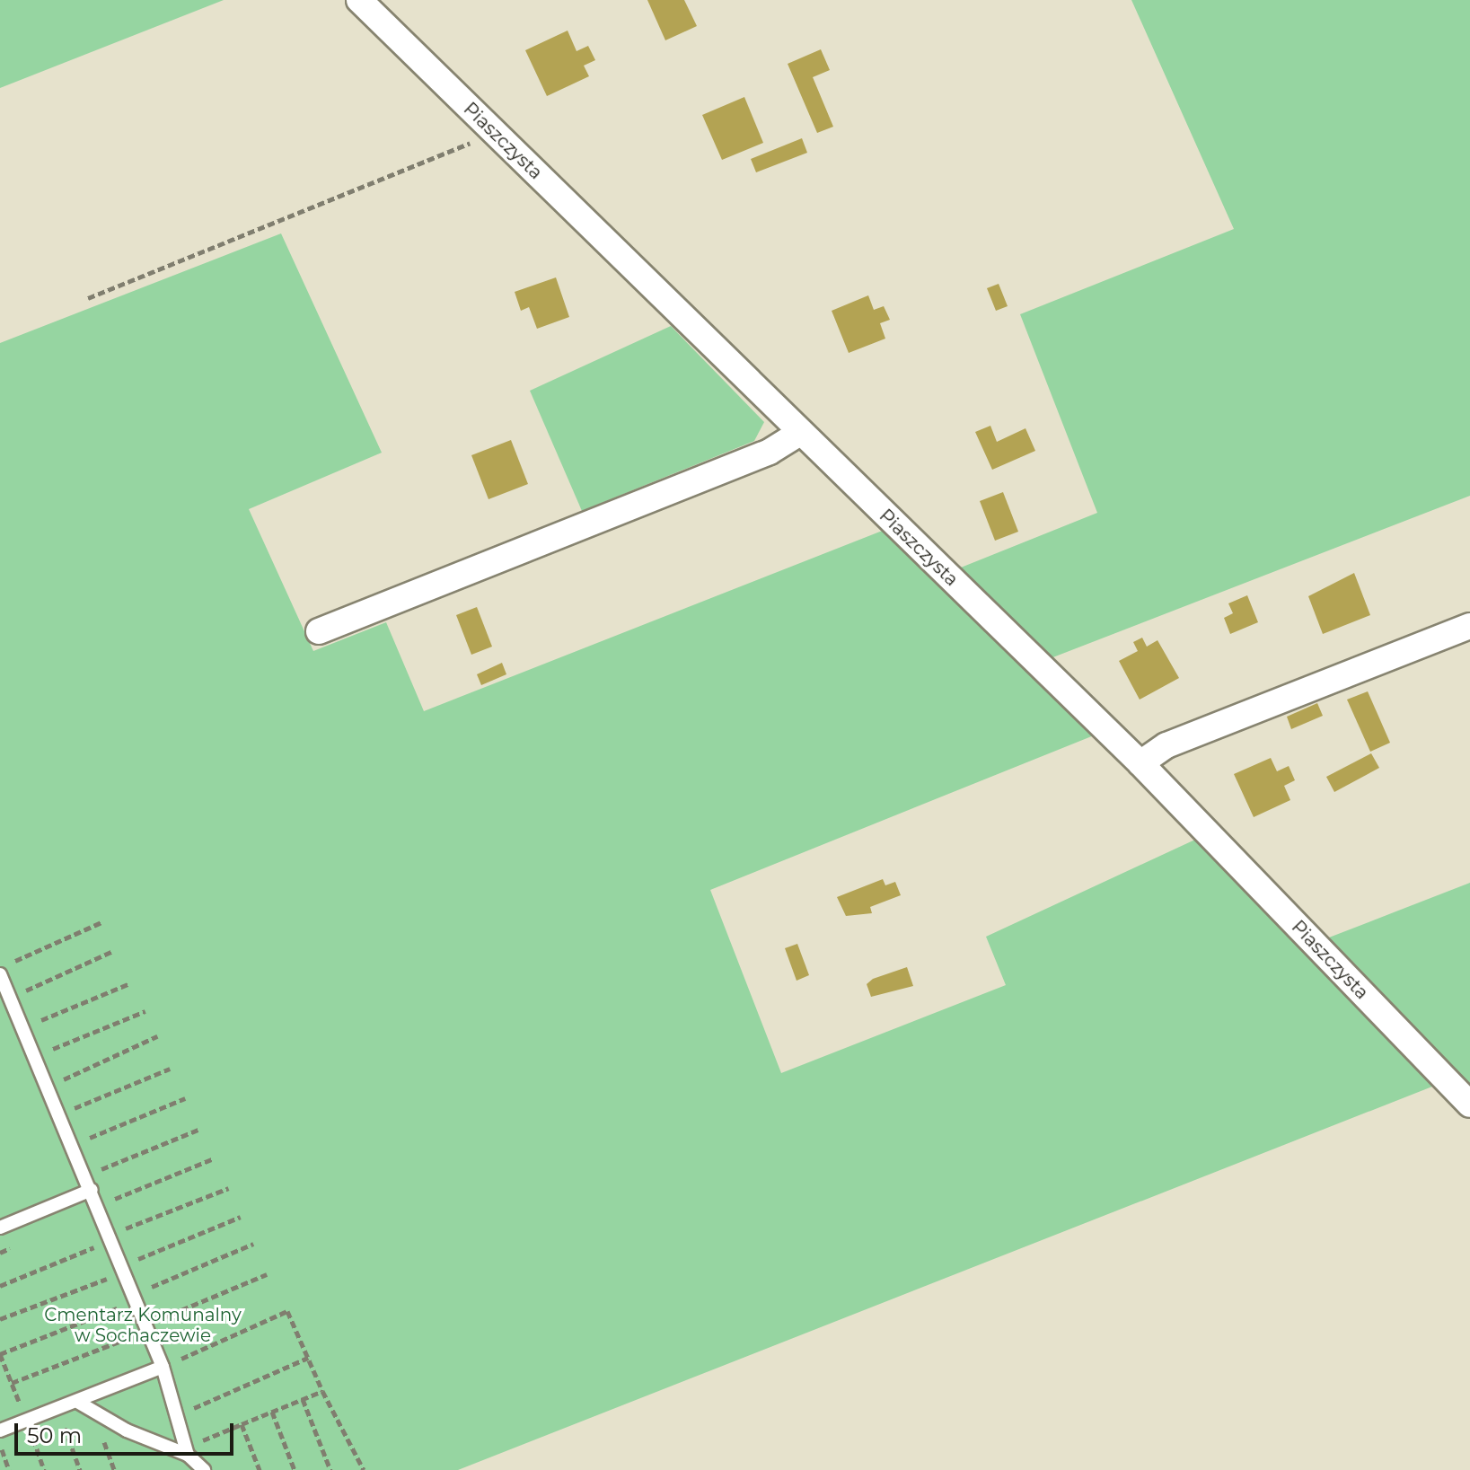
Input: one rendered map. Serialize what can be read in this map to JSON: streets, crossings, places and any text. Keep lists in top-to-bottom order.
{
  "streets": {
    "street": ["Piaszczysta"]
  },
  "parks": ["Cmentarz Komunalny w Sochaczewie"],
  "scale_bar": "50 m"
}
